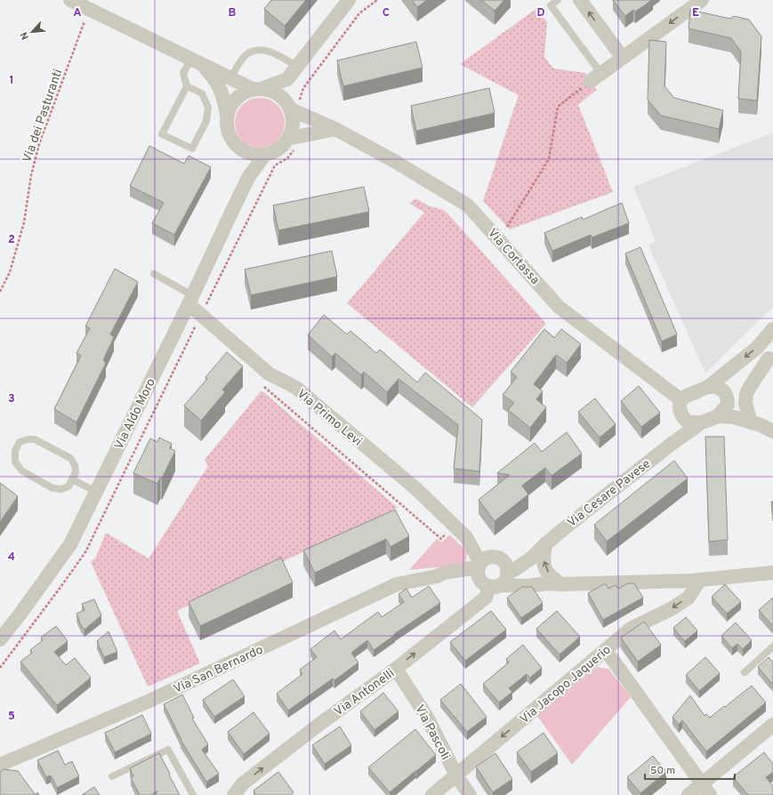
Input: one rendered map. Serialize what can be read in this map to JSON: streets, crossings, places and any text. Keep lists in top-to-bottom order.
{
  "streets": {
    "street": [
      "Via Cortassa",
      "Via Aldo Moro",
      "Via Primo Levi",
      "Via Cesare Pavese",
      "Via San Bernardo",
      "Via Jacopo Jaquerio",
      "Via Antonelli",
      "Via Pascoli"
    ],
    "path": ["Via dei Pasturanti"]
  },
  "crossings": [
    ["Via Cortassa", "Via Aldo Moro"],
    ["Via Cortassa", "Via Cesare Pavese"],
    ["Via Aldo Moro", "Via Primo Levi"],
    ["Via Primo Levi", "Via Cesare Pavese"],
    ["Via Primo Levi", "Via San Bernardo"],
    ["Via Primo Levi", "Via Antonelli"],
    ["Via Cesare Pavese", "Via San Bernardo"],
    ["Via Cesare Pavese", "Via Antonelli"],
    ["Via San Bernardo", "Via Antonelli"],
    ["Via Jacopo Jaquerio", "Via Pascoli"],
    ["Via Antonelli", "Via Pascoli"]
  ],
  "one_way": ["Via Jacopo Jaquerio", "Via Antonelli"],
  "scale_bar": "50 m",
  "north": "bottom left",
  "grid": {
    "columns": [
      "A",
      "B",
      "C",
      "D",
      "E"
    ],
    "rows": [
      "1",
      "2",
      "3",
      "4",
      "5"
    ]
  }
}
